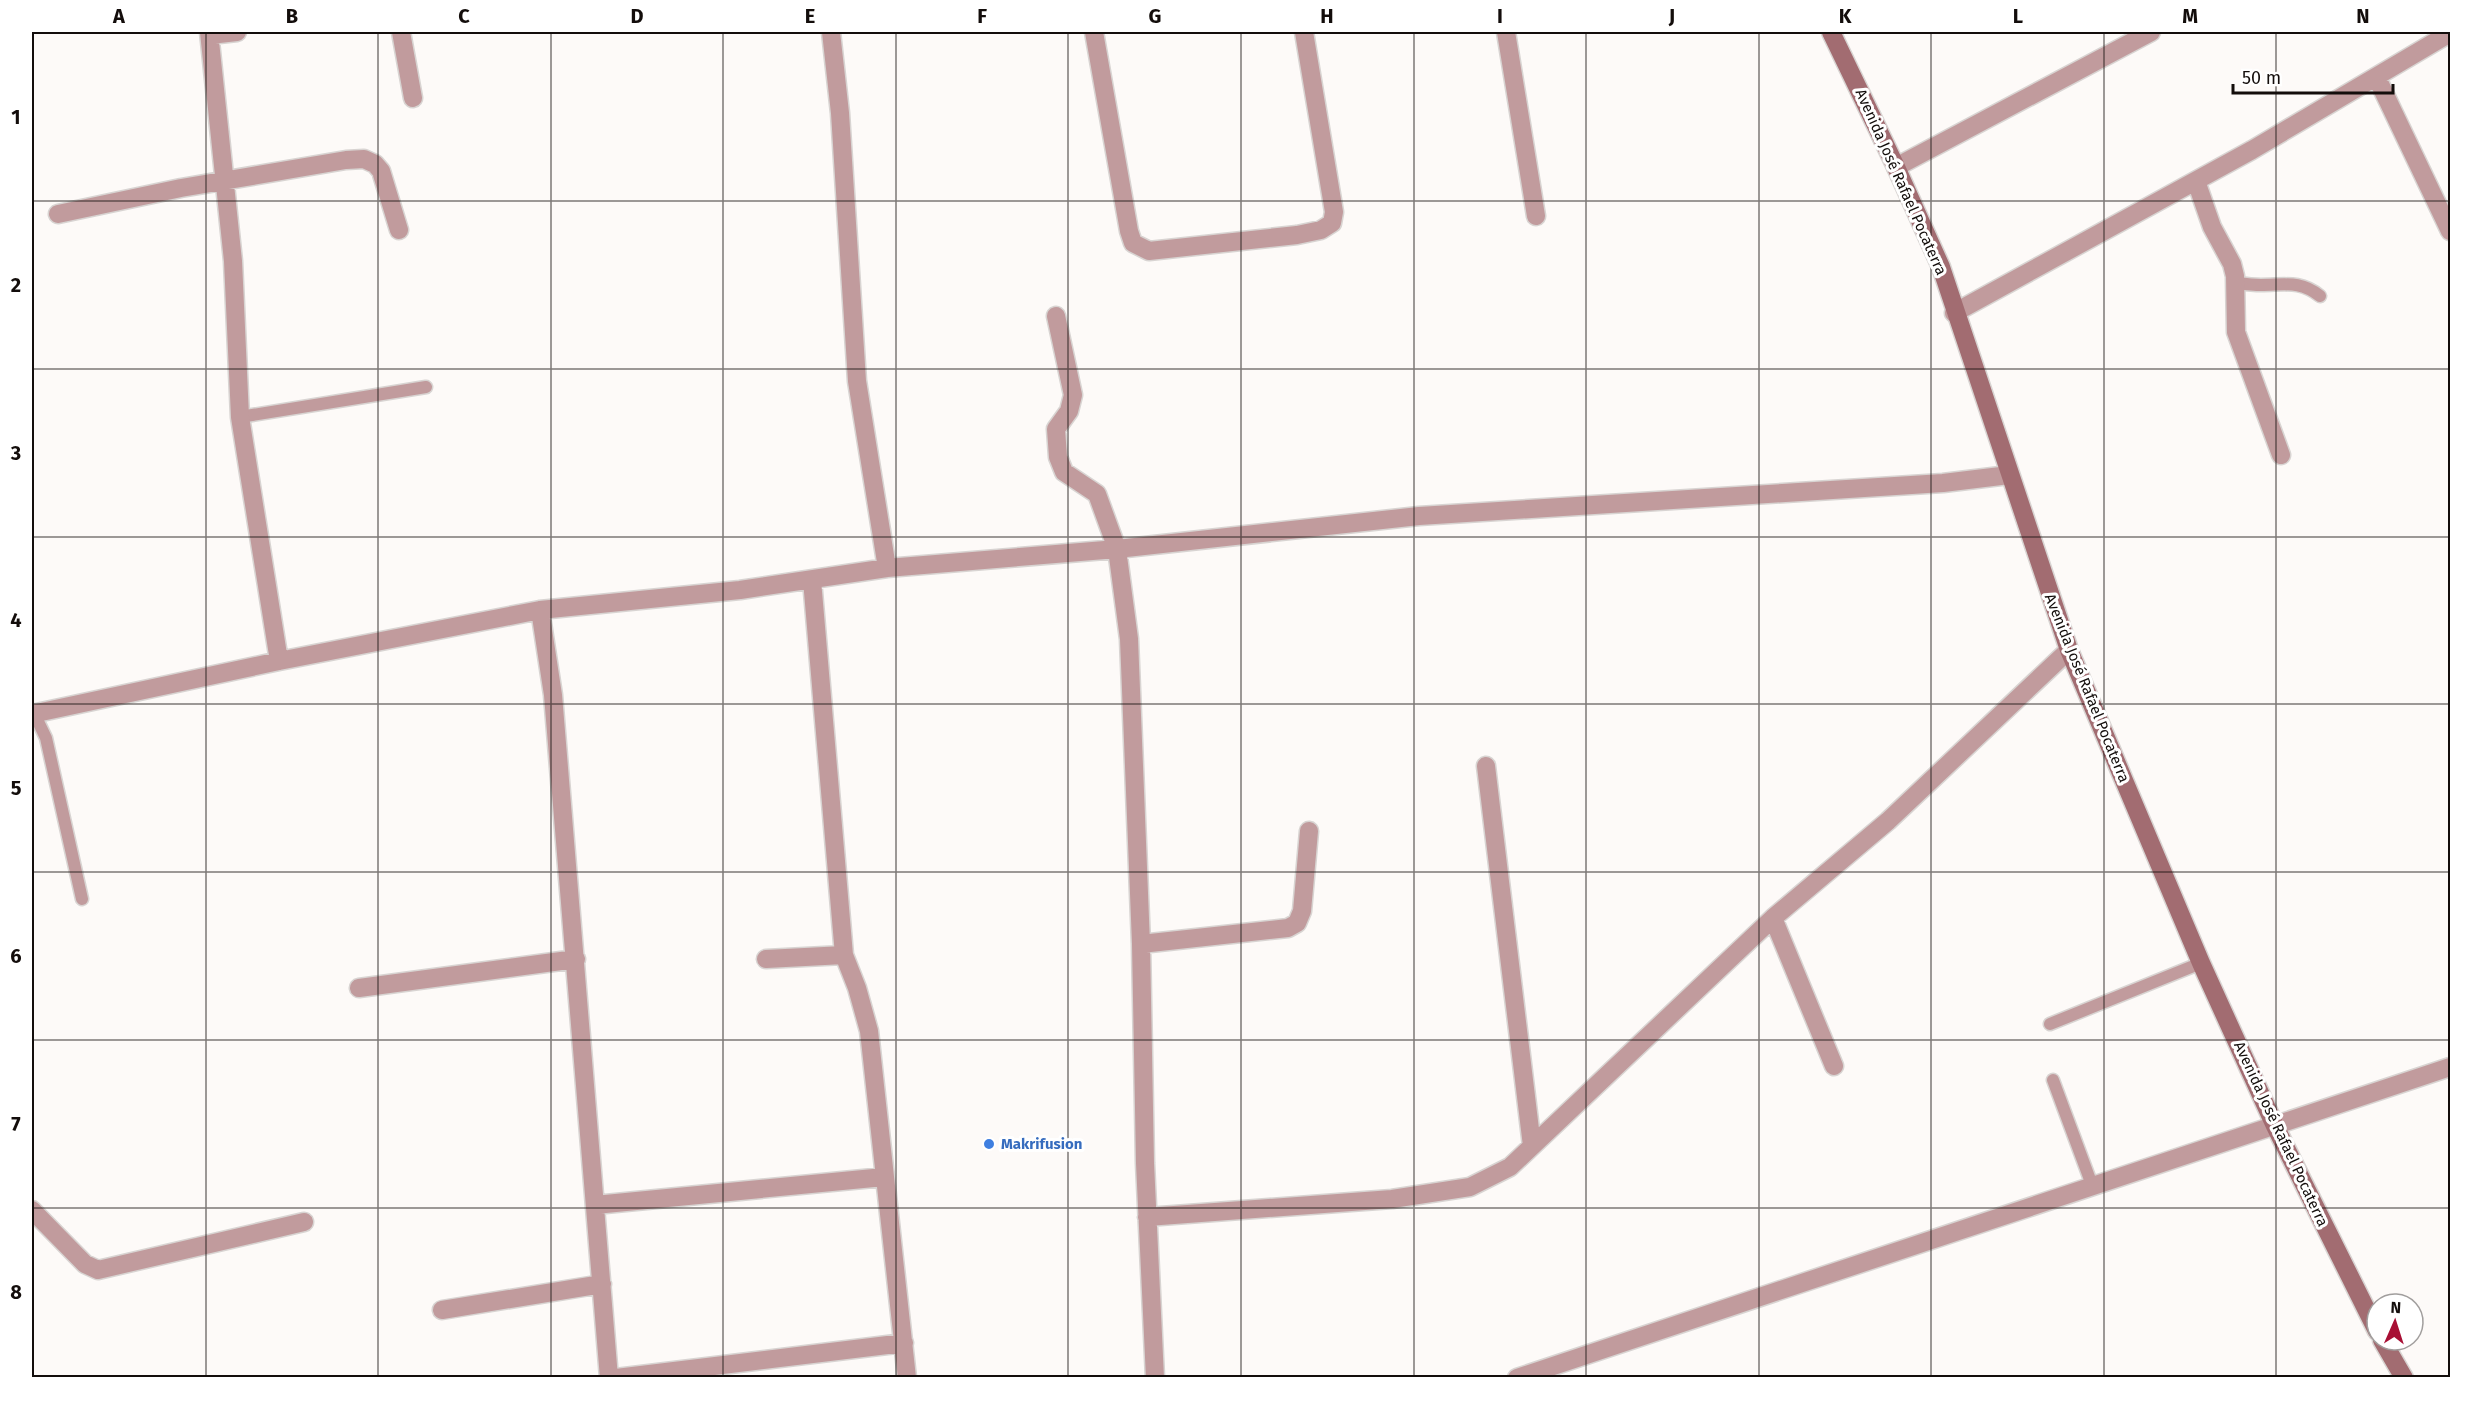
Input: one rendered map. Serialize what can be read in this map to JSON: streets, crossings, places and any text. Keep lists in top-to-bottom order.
{
  "streets": {
    "street": ["Avenida José Rafael Pocaterra"]
  },
  "places": ["Makrifusion"],
  "scale_bar": "50 m",
  "north": "top",
  "grid": {
    "columns": [
      "A",
      "B",
      "C",
      "D",
      "E",
      "F",
      "G",
      "H",
      "I",
      "J",
      "K",
      "L",
      "M",
      "N"
    ],
    "rows": [
      "1",
      "2",
      "3",
      "4",
      "5",
      "6",
      "7",
      "8"
    ]
  }
}
